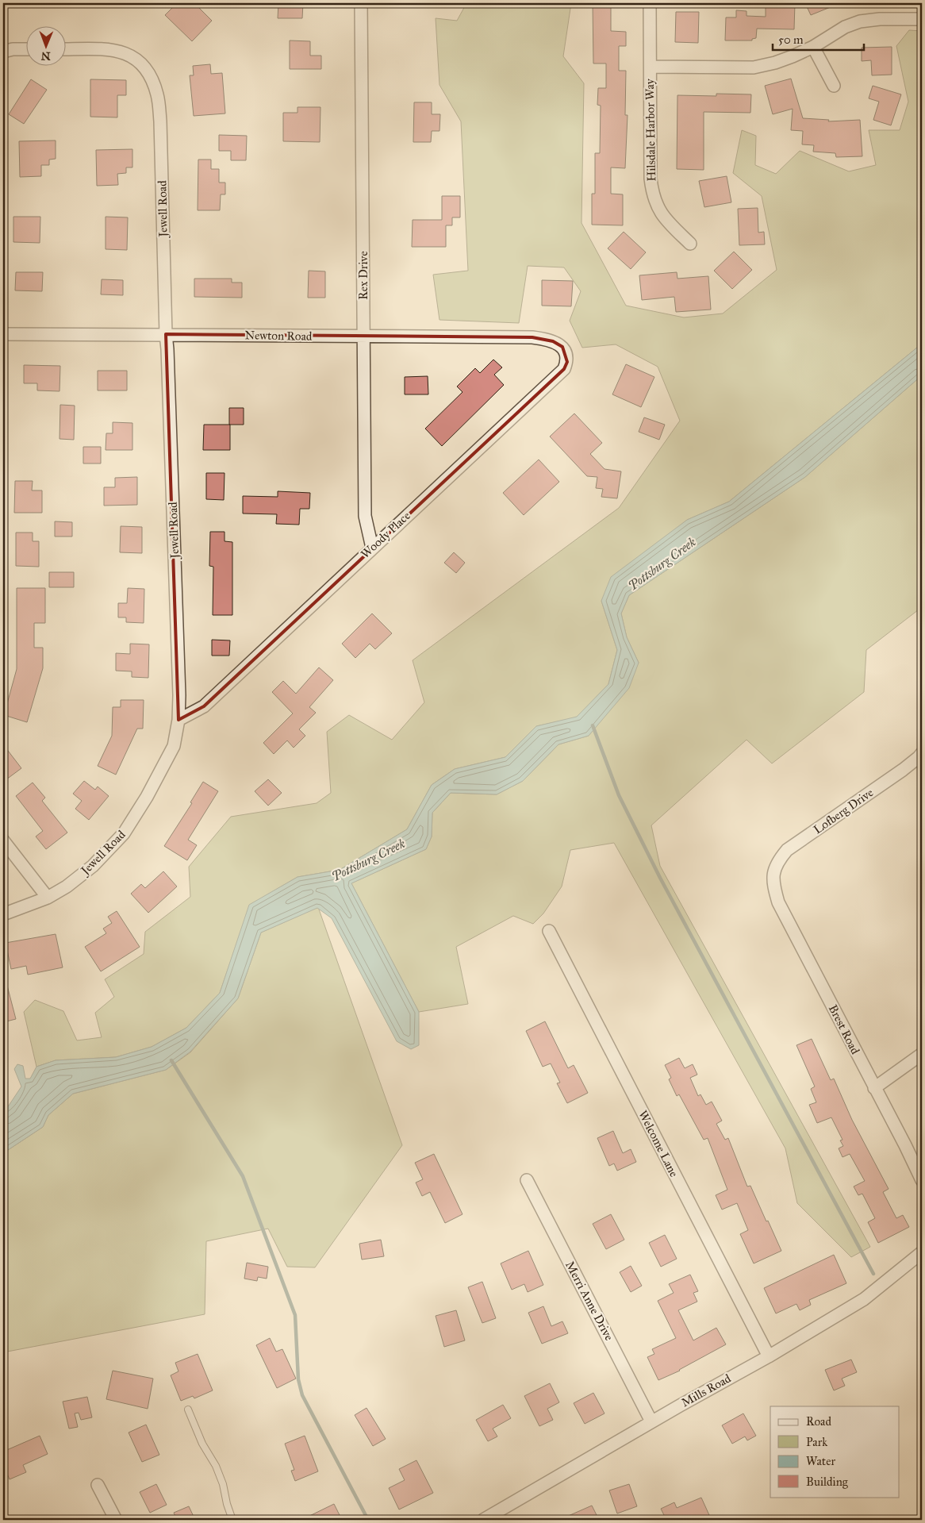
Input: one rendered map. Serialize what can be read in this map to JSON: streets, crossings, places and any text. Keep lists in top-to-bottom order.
{
  "streets": {
    "street": [
      "Hilsdale Harbor Way",
      "Jewell Road",
      "Rex Drive",
      "Newton Road",
      "Woody Place",
      "Lofberg Drive",
      "Brest Road",
      "Welcome Lane",
      "Merri Anne Drive",
      "Mills Road"
    ]
  },
  "crossings": [
    ["Jewell Road", "Newton Road"],
    ["Jewell Road", "Woody Place"],
    ["Rex Drive", "Newton Road"],
    ["Rex Drive", "Woody Place"],
    ["Newton Road", "Woody Place"],
    ["Lofberg Drive", "Brest Road"],
    ["Welcome Lane", "Mills Road"],
    ["Merri Anne Drive", "Mills Road"]
  ],
  "water": ["Pottsburg Creek"],
  "legend": [
    "Road",
    "Park",
    "Water",
    "Building"
  ],
  "scale_bar": "50 m",
  "north": "bottom"
}
